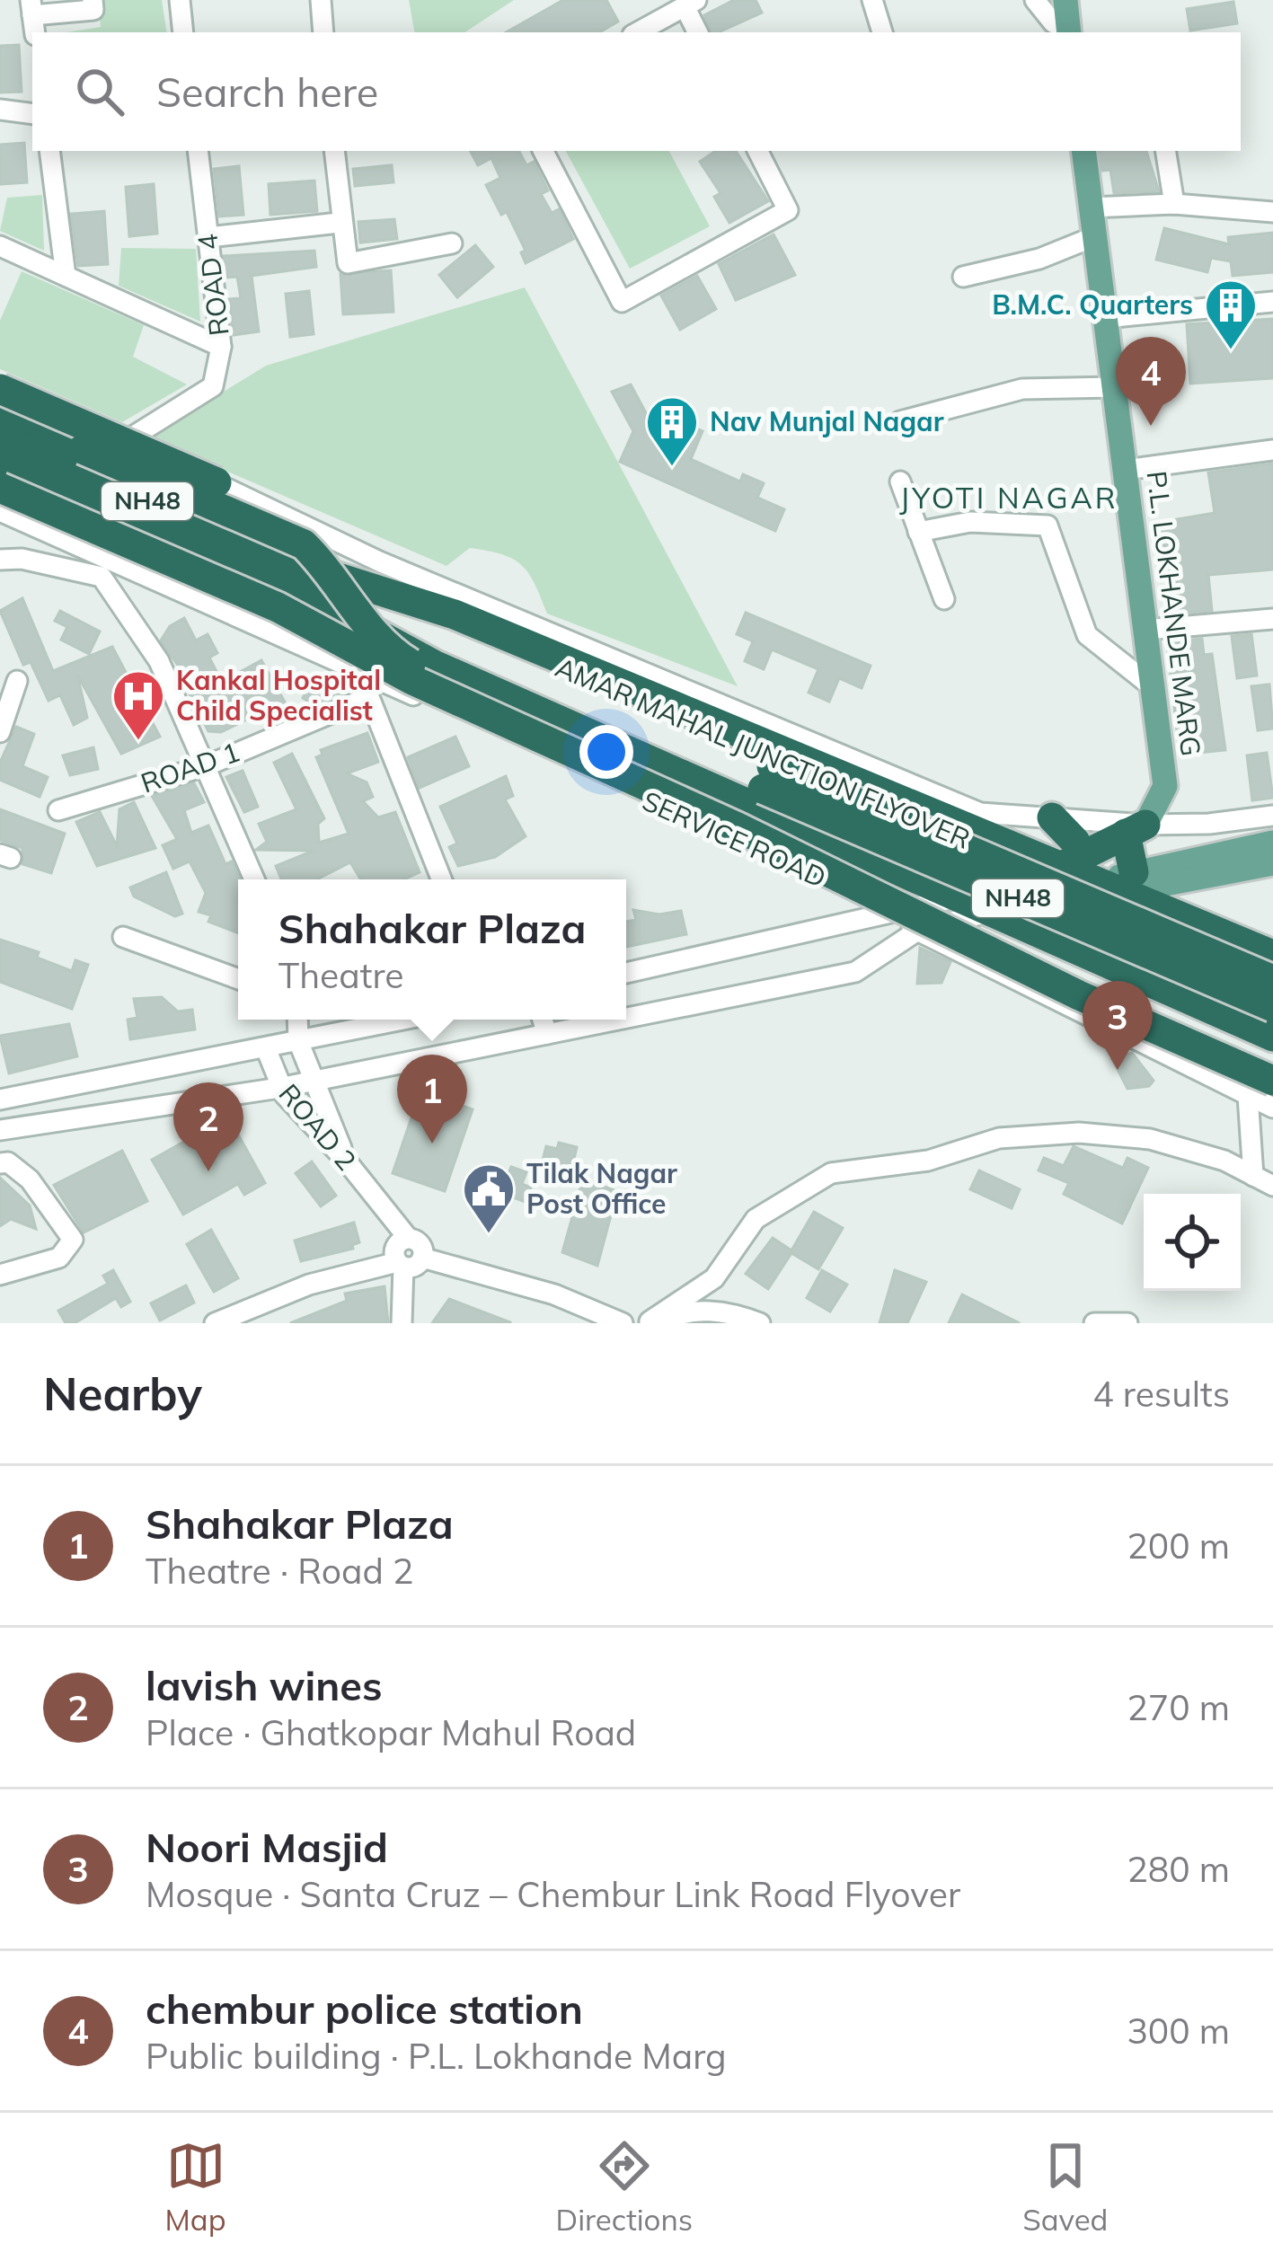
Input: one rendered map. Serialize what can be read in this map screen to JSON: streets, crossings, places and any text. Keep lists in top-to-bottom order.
{
  "streets": {
    "highway": ["NH48", "AMAR MAHAL JUNCTION FLYOVER"],
    "main road": ["P.L. LOKHANDE MARG"],
    "street": [
      "ROAD 4",
      "ROAD 1",
      "SERVICE ROAD",
      "ROAD 2"
    ]
  },
  "crossings": [
    ["NH48", "AMAR MAHAL JUNCTION FLYOVER"]
  ],
  "districts": ["JYOTI NAGAR"],
  "places": {
    "building": ["B.M.C. Quarters", "Nav Munjal Nagar"],
    "hospital": ["Kankal Hospital Child Specialist"],
    "public building": ["Tilak Nagar Post Office"]
  },
  "page": {
    "search": "Search here",
    "pins": [
      "4",
      "3",
      "1",
      "2"
    ],
    "popup": ["Shahakar Plaza", "Theatre"],
    "heading": ["Nearby", "4 results"],
    "list": [
      {
        "mark": "1",
        "name": "Shahakar Plaza",
        "note": "Theatre · Road 2",
        "value": "200 m"
      },
      {
        "mark": "2",
        "name": "lavish wines",
        "note": "Place · Ghatkopar Mahul Road",
        "value": "270 m"
      },
      {
        "mark": "3",
        "name": "Noori Masjid",
        "note": "Mosque · Santa Cruz – Chembur Link Road Flyover",
        "value": "280 m"
      },
      {
        "mark": "4",
        "name": "chembur police station",
        "note": "Public building · P.L. Lokhande Marg",
        "value": "300 m"
      }
    ],
    "nav": ["Map", "Directions", "Saved"]
  }
}
